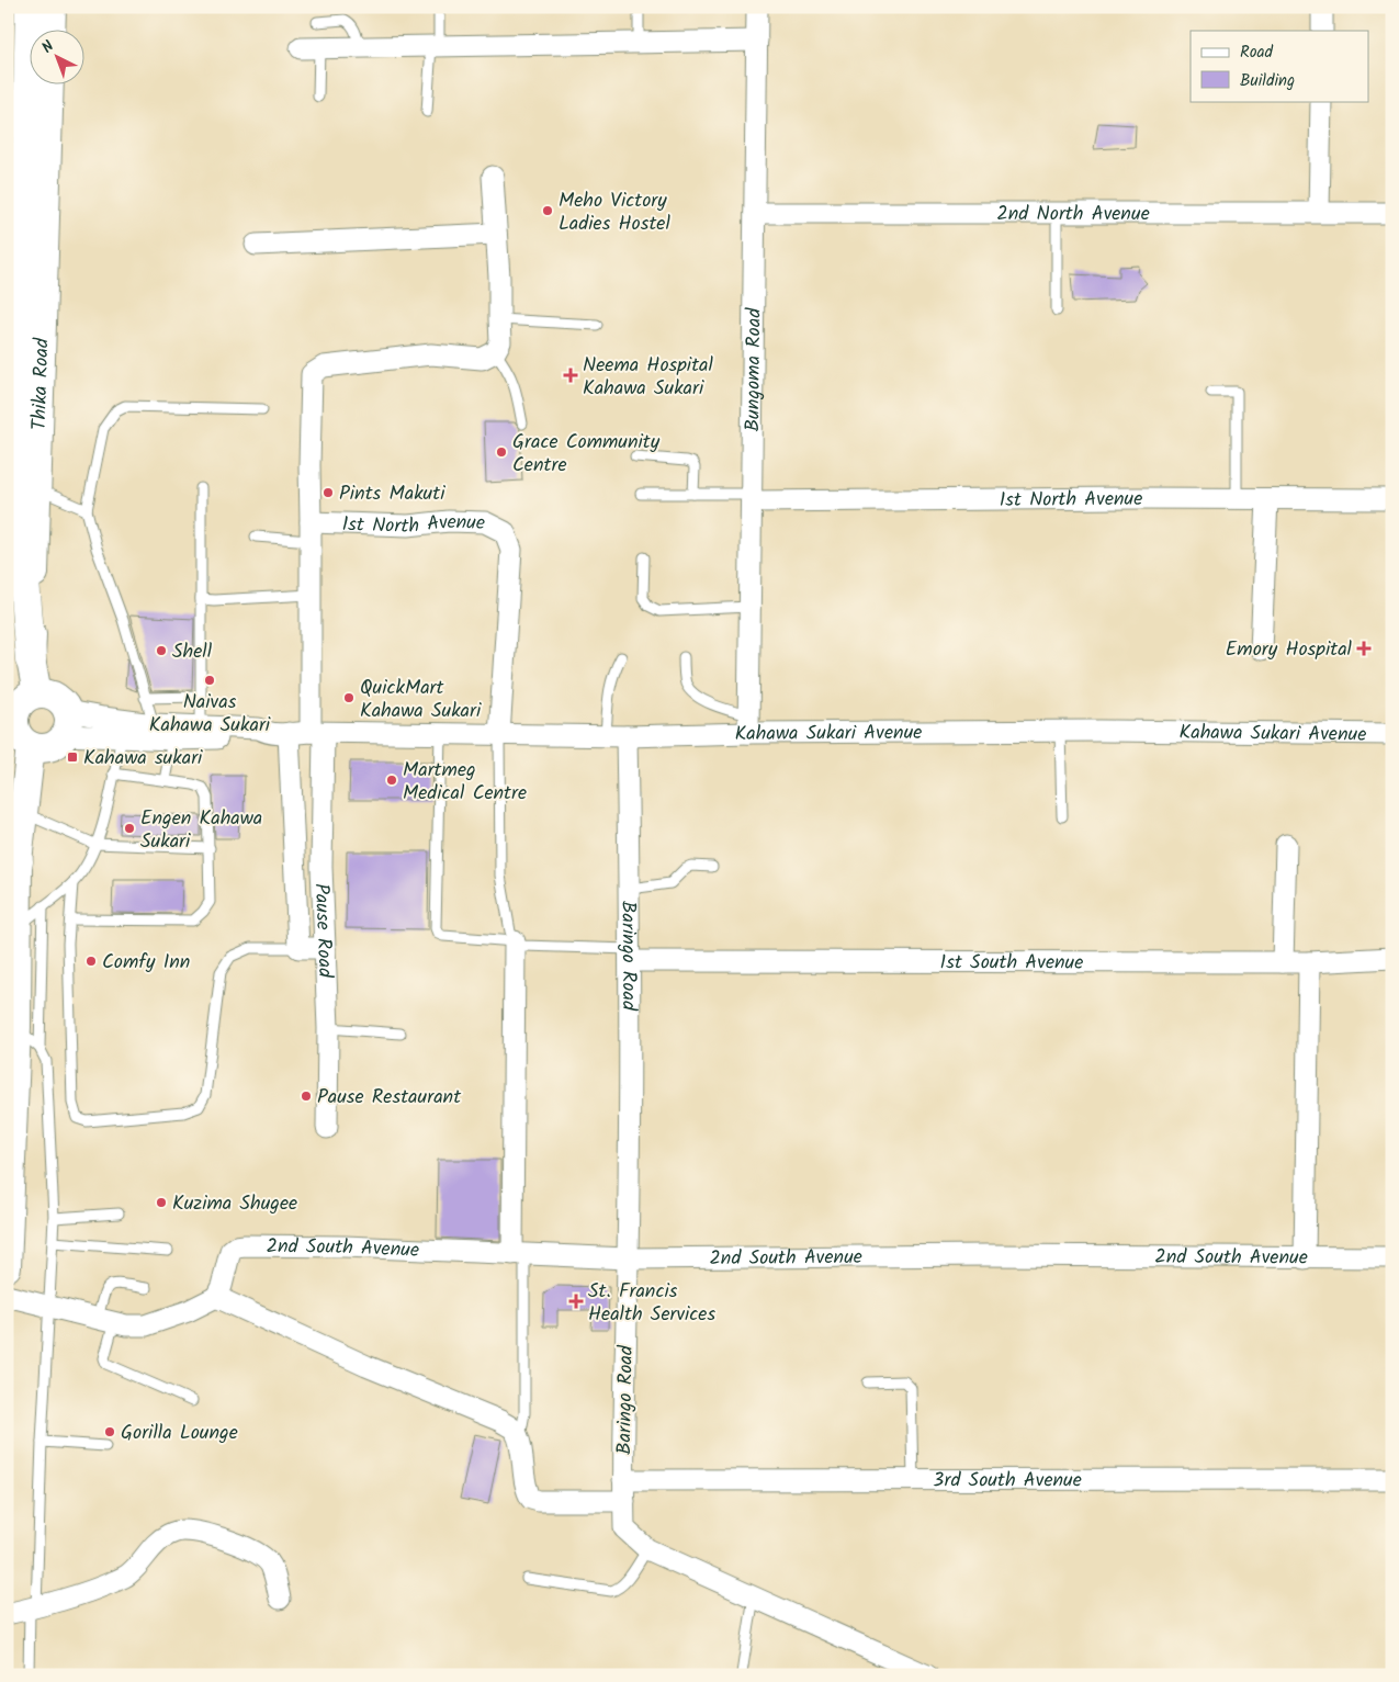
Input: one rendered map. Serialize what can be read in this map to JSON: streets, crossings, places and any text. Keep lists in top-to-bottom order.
{
  "streets": {
    "main road": ["Thika Road"],
    "street": [
      "2nd North Avenue",
      "Bungoma Road",
      "1st North Avenue",
      "Kahawa Sukari Avenue",
      "Pause Road",
      "Baringo Road",
      "1st South Avenue",
      "2nd South Avenue",
      "3rd South Avenue"
    ]
  },
  "crossings": [
    ["2nd North Avenue", "Bungoma Road"],
    ["Bungoma Road", "1st North Avenue"],
    ["Bungoma Road", "Kahawa Sukari Avenue"],
    ["1st North Avenue", "Kahawa Sukari Avenue"],
    ["1st North Avenue", "Pause Road"],
    ["Kahawa Sukari Avenue", "Pause Road"],
    ["Kahawa Sukari Avenue", "Baringo Road"],
    ["Baringo Road", "1st South Avenue"],
    ["Baringo Road", "2nd South Avenue"],
    ["Baringo Road", "3rd South Avenue"]
  ],
  "places": {
    "other": [
      "Meho Victory Ladies Hostel",
      "Grace Community Centre",
      "Pints Makuti",
      "Shell",
      "Naivas Kahawa Sukari",
      "QuickMart Kahawa Sukari",
      "Martmeg Medical Centre",
      "Engen Kahawa Sukari",
      "Comfy Inn",
      "Pause Restaurant",
      "Kuzima Shugee",
      "Gorilla Lounge"
    ],
    "health": ["Neema Hospital Kahawa Sukari", "Emory Hospital", "St. Francis Health Services"],
    "transit": ["Kahawa sukari"]
  },
  "legend": ["Road", "Building"],
  "north": "top left"
}
